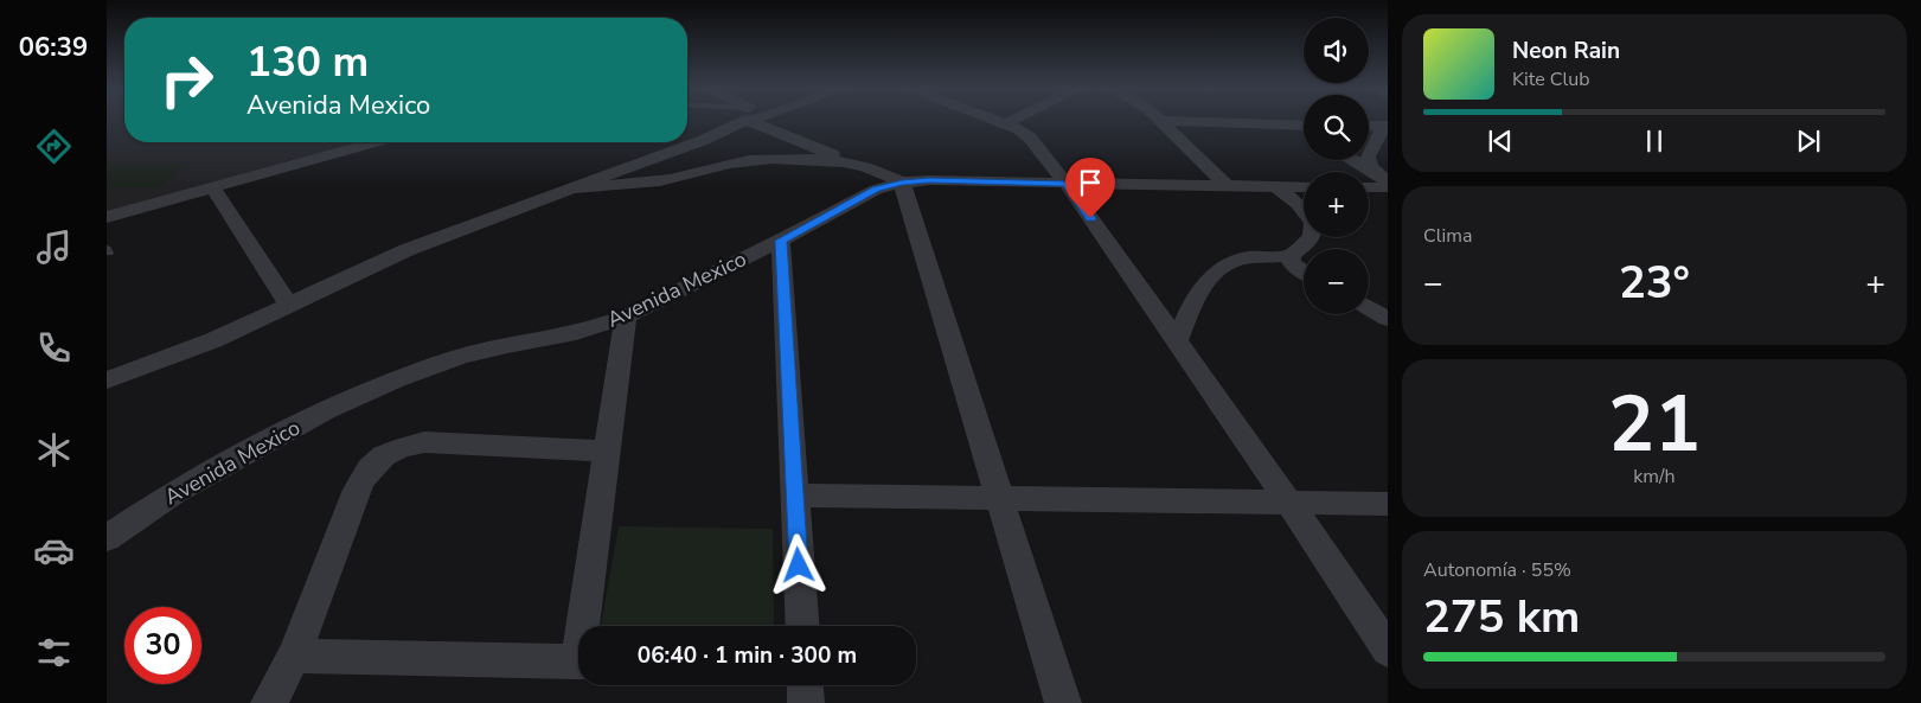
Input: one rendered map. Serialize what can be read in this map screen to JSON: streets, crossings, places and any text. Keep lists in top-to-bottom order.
{
  "streets": {
    "street": ["Avenida Mexico"]
  },
  "page": {
    "tabs": "06:39",
    "map_buttons": ["+", "−"],
    "turn": ["130 m", "Avenida Mexico"],
    "song": ["Neon Rain", "Kite Club"],
    "tile": [
      "Clima",
      ["21", "km/h"],
      ["Autonomía · 55%", "275 km"]
    ],
    "heat": ["−", "23°", "+"],
    "limit": "30",
    "trip": "06:40 · 1 min · 300 m"
  }
}
